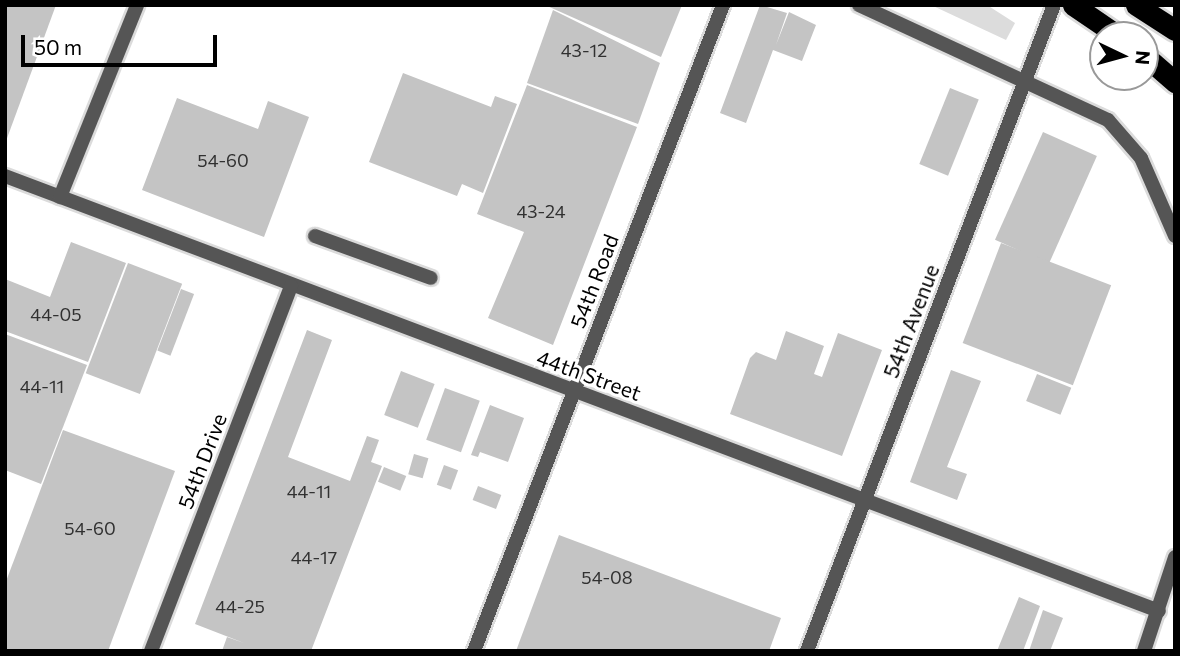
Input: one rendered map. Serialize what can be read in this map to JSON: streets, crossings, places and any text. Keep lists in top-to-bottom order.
{
  "streets": {
    "street": [
      "54th Road",
      "54th Avenue",
      "44th Street",
      "54th Drive"
    ]
  },
  "crossings": [
    ["54th Road", "44th Street"],
    ["54th Avenue", "44th Street"],
    ["44th Street", "54th Drive"]
  ],
  "house_numbers": [
    "43-12",
    "54-60",
    "43-24",
    "44-05",
    "44-11",
    "44-11",
    "54-60",
    "44-17",
    "54-08",
    "44-25"
  ],
  "scale_bar": "50 m",
  "north": "right"
}
